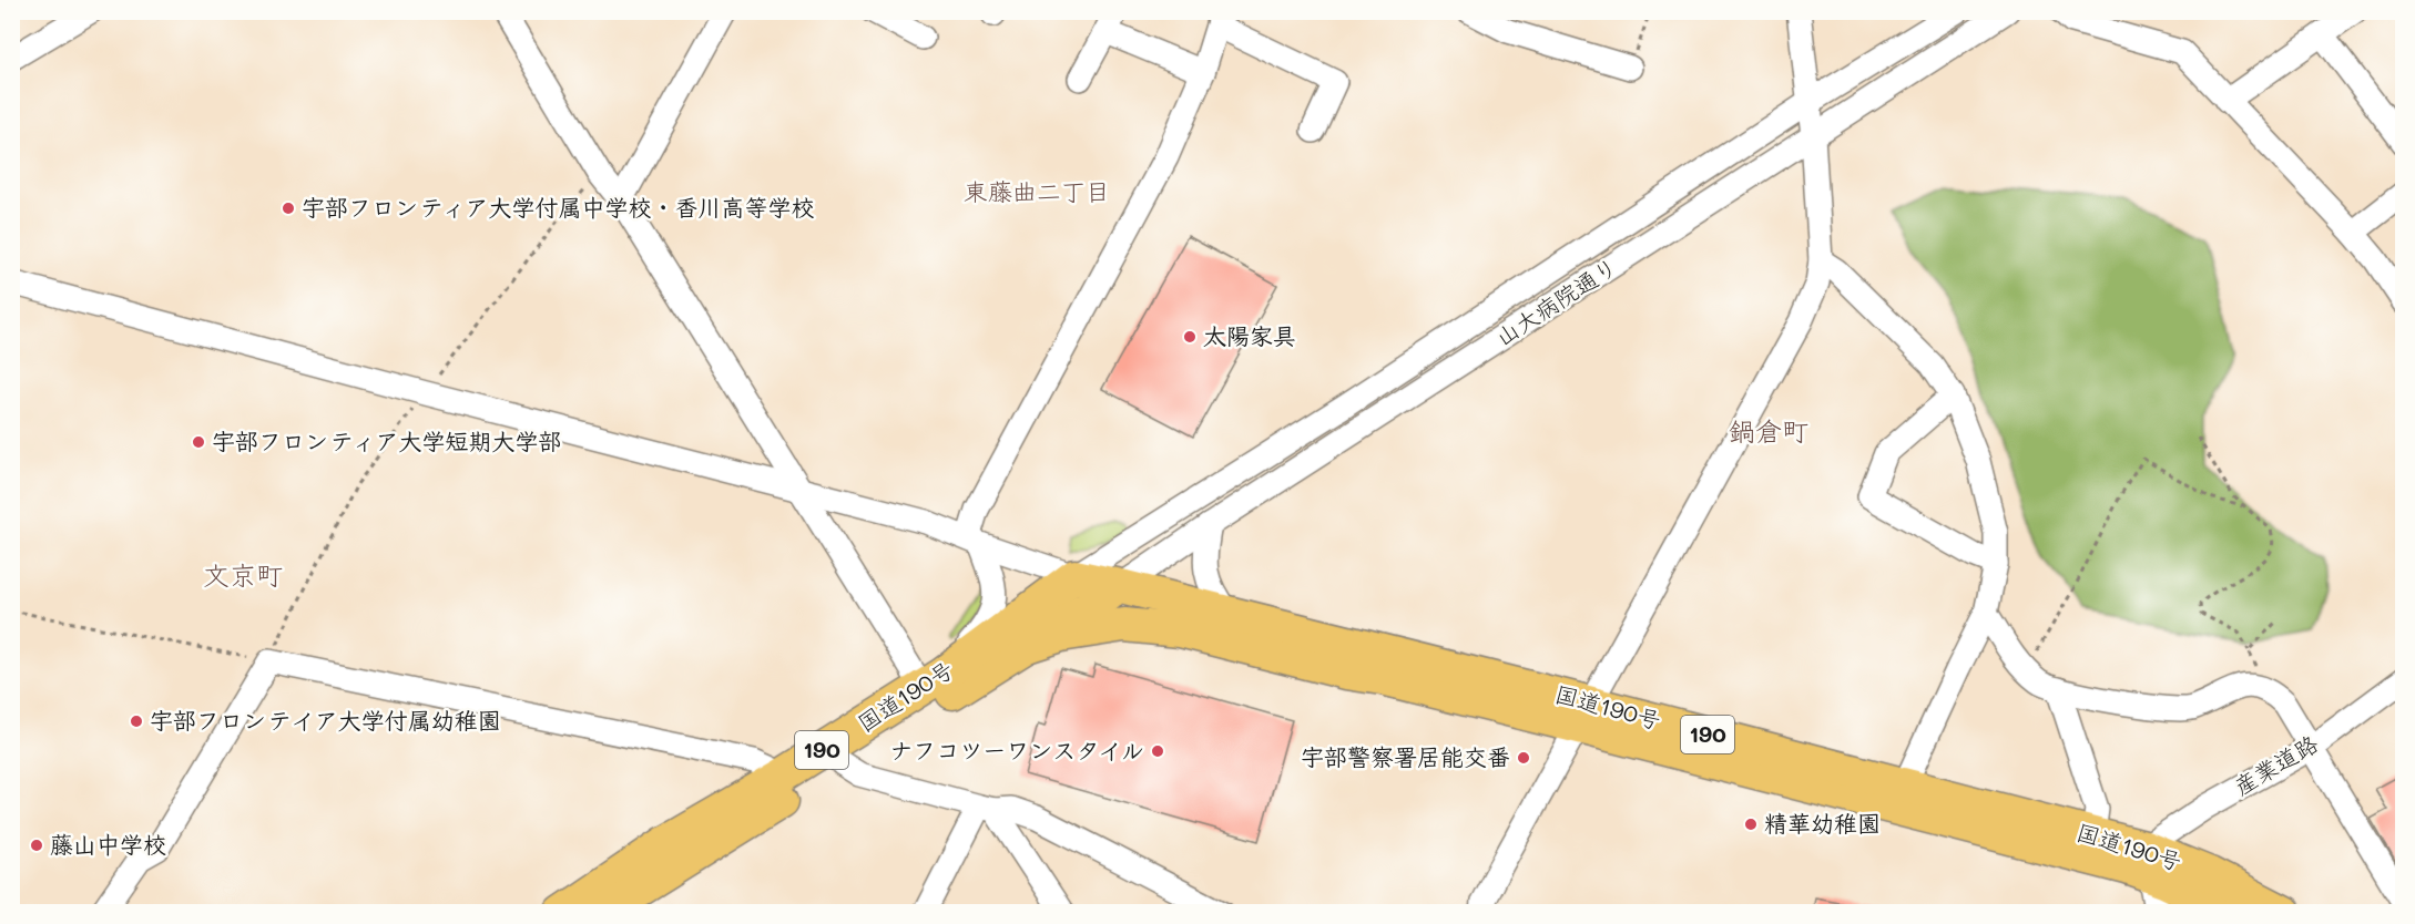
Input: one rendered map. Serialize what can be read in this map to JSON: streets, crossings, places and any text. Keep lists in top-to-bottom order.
{
  "streets": {
    "highway": ["国道190号", "190"],
    "street": ["山大病院通り", "産業道路"]
  },
  "crossings": [
    ["山大病院通り", "国道190号"],
    ["国道190号", "産業道路"]
  ],
  "districts": ["東藤曲二丁目", "鍋倉町", "文京町"],
  "places": [
    "宇部フロンティア大学付属中学校・香川高等学校",
    "太陽家具",
    "宇部フロンティア大学短期大学部",
    "宇部フロンテイア大学付属幼稚園",
    "ナフコツーワンスタイル",
    "宇部警察署居能交番",
    "精華幼稚園",
    "藤山中学校"
  ]
}
